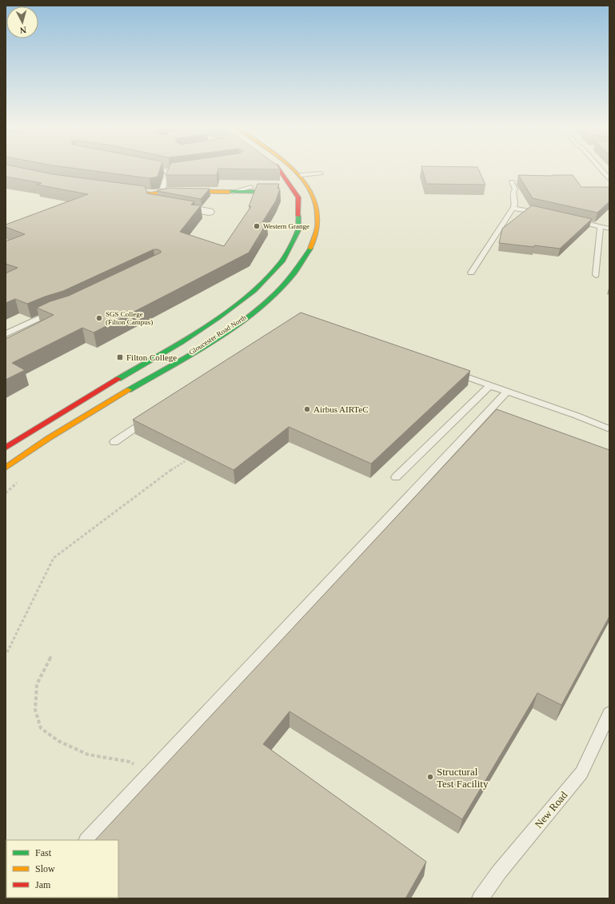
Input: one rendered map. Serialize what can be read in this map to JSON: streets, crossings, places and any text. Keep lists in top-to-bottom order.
{
  "streets": {
    "main road": ["Gloucester Road North"],
    "lane": ["New Road"]
  },
  "places": {
    "other": [
      "Western Grange",
      "SGS College (Filton Campus)",
      "Airbus AIRTeC",
      "Structural Test Facility"
    ],
    "transit": ["Filton College"]
  },
  "legend": ["Fast", "Slow", "Jam"],
  "north": "bottom"
}
